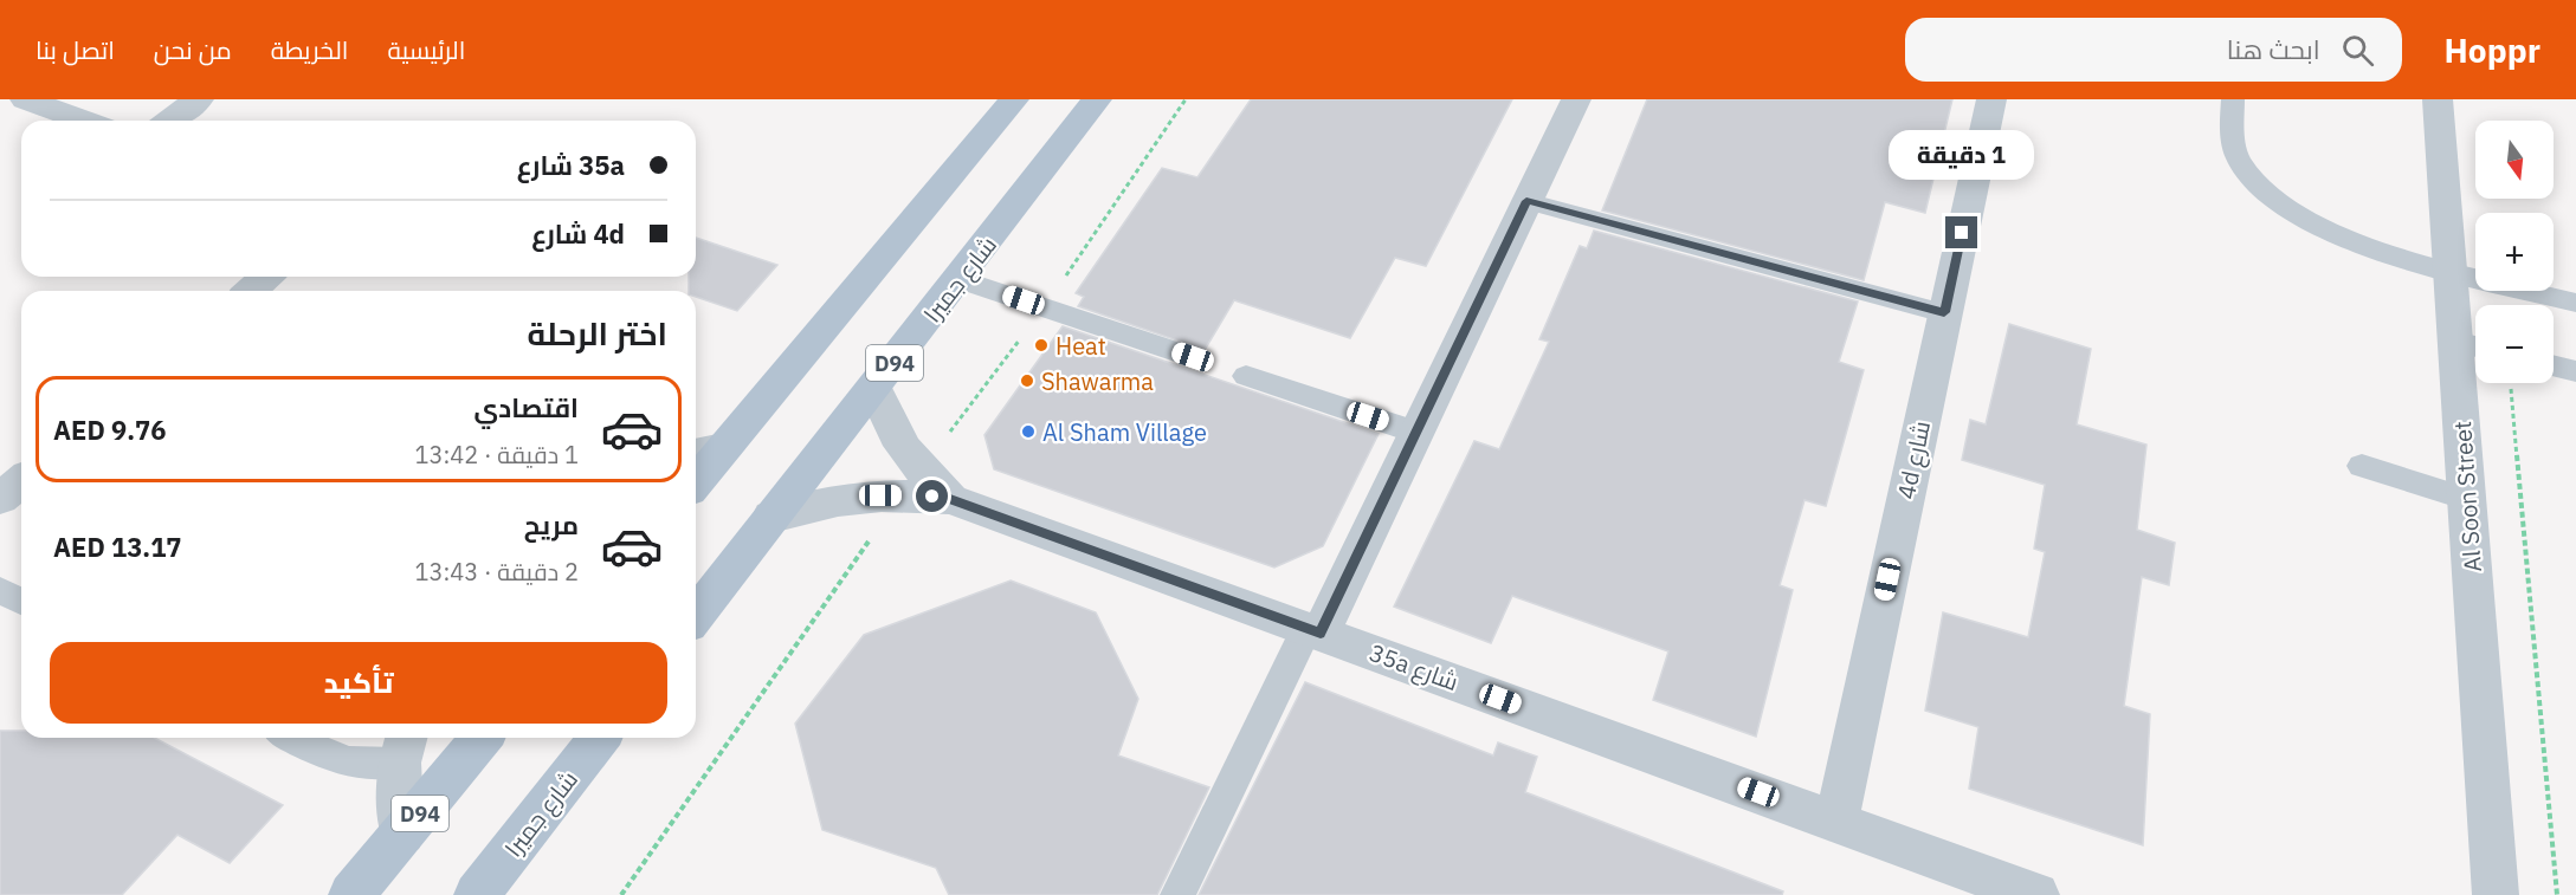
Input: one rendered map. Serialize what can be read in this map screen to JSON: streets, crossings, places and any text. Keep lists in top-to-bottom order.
{
  "streets": {
    "main road": ["شارع جميرا", "D94"],
    "street": ["4d شارع", "Al Soon Street", "35a شارع"]
  },
  "crossings": [
    ["شارع جميرا", "35a شارع"],
    ["4d شارع", "35a شارع"]
  ],
  "places": ["Heat", "Shawarma", "Al Sham Village"],
  "north": "bottom",
  "page": {
    "header": "Hoppr",
    "search": "ابحث هنا",
    "nav": [
      "الرئيسية",
      "الخريطة",
      "من نحن",
      "اتصل بنا"
    ],
    "map_buttons": ["+", "−"],
    "banner": ["35a شارع", "4d شارع"],
    "bubble": "1 دقيقة",
    "heading": "اختر الرحلة",
    "list": [
      {
        "name": "اقتصادي",
        "note": "1 دقيقة · 13:42",
        "value": "AED 9.76"
      },
      {
        "name": "مريح",
        "note": "2 دقيقة · 13:43",
        "value": "AED 13.17"
      }
    ],
    "buttons": "تأكيد"
  }
}
